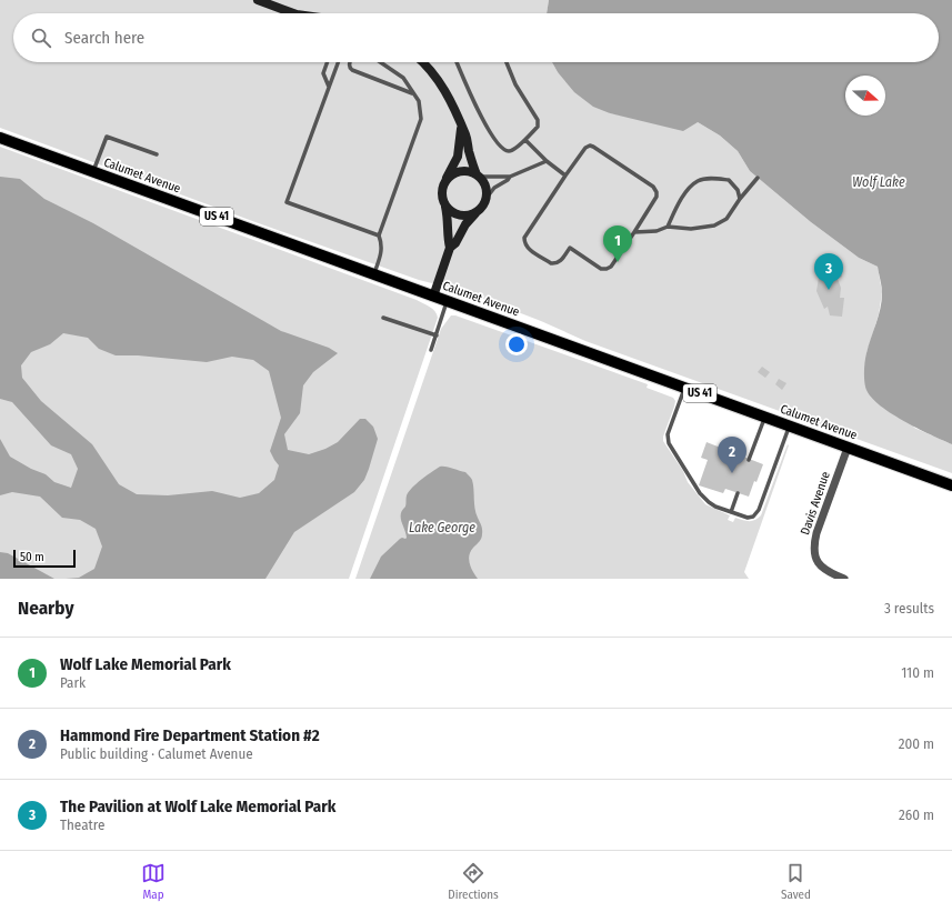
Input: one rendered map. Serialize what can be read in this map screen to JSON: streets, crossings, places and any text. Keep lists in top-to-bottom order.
{
  "streets": {
    "main road": ["Calumet Avenue", "US 41"],
    "street": ["Davis Avenue"]
  },
  "crossings": [
    ["Calumet Avenue", "Davis Avenue"]
  ],
  "water": ["Wolf Lake", "Lake George"],
  "scale_bar": "50 m",
  "north": "right",
  "page": {
    "search": "Search here",
    "pins": ["1", "3", "2"],
    "scale": "50 m",
    "heading": ["Nearby", "3 results"],
    "list": [
      {
        "mark": "1",
        "name": "Wolf Lake Memorial Park",
        "note": "Park",
        "value": "110 m"
      },
      {
        "mark": "2",
        "name": "Hammond Fire Department Station #2",
        "note": "Public building · Calumet Avenue",
        "value": "200 m"
      },
      {
        "mark": "3",
        "name": "The Pavilion at Wolf Lake Memorial Park",
        "note": "Theatre",
        "value": "260 m"
      }
    ],
    "nav": ["Map", "Directions", "Saved"]
  }
}
